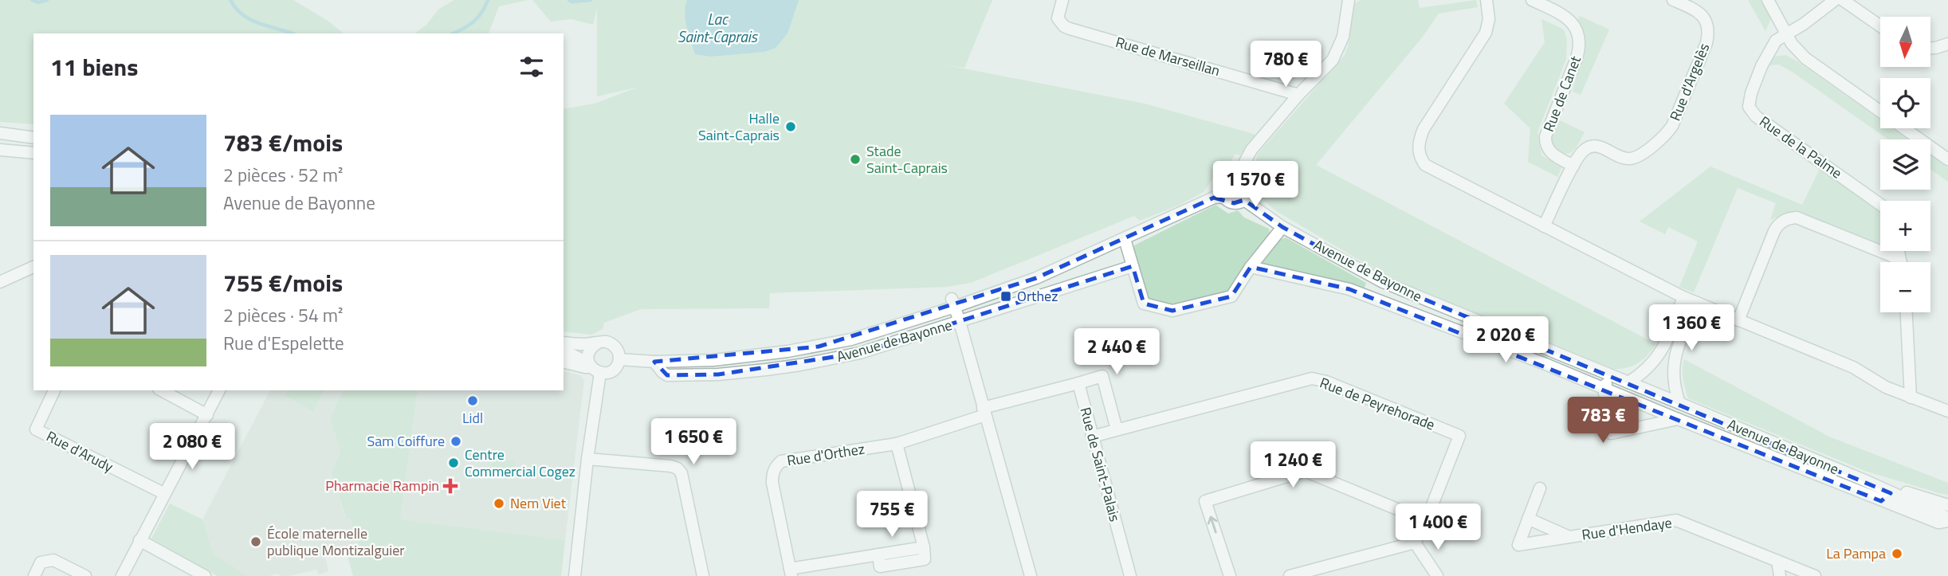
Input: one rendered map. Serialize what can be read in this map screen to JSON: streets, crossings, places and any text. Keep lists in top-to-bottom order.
{
  "streets": {
    "street": [
      "Rue de Marseillan",
      "Rue d'Argelès",
      "Rue de Canet",
      "Rue de la Palme",
      "Avenue de Bayonne",
      "Rue de Peyrehorade",
      "Rue d'Arudy",
      "Rue d'Orthez",
      "Rue de Saint-Palais",
      "Rue d'Hendaye"
    ]
  },
  "crossings": [
    ["Rue d'Argelès", "Rue de Canet"],
    ["Rue de Peyrehorade", "Rue de Saint-Palais"]
  ],
  "water": ["Lac Saint-Caprais"],
  "places": {
    "other": [
      "Halle Saint-Caprais",
      "Stade Saint-Caprais",
      "Lidl",
      "Sam Coiffure",
      "Centre Commercial Cogez",
      "Nem Viet",
      "École maternelle publique Montizalguier",
      "La Pampa"
    ],
    "transit": ["Orthez"],
    "health": ["Pharmacie Rampin"]
  },
  "north": "bottom",
  "page": {
    "map_buttons": ["+", "−"],
    "heading": "11 biens",
    "price": [
      "780 €",
      "1 570 €",
      "1 360 €",
      "2 020 €",
      "2 440 €",
      "783 €",
      "1 650 €",
      "2 080 €",
      "1 240 €",
      "755 €",
      "1 400 €"
    ],
    "list": [
      {
        "name": "783 €/mois",
        "note": "2 pièces · 52 m² · Avenue de Bayonne"
      },
      {
        "name": "755 €/mois",
        "note": "2 pièces · 54 m² · Rue d'Espelette"
      }
    ]
  }
}
